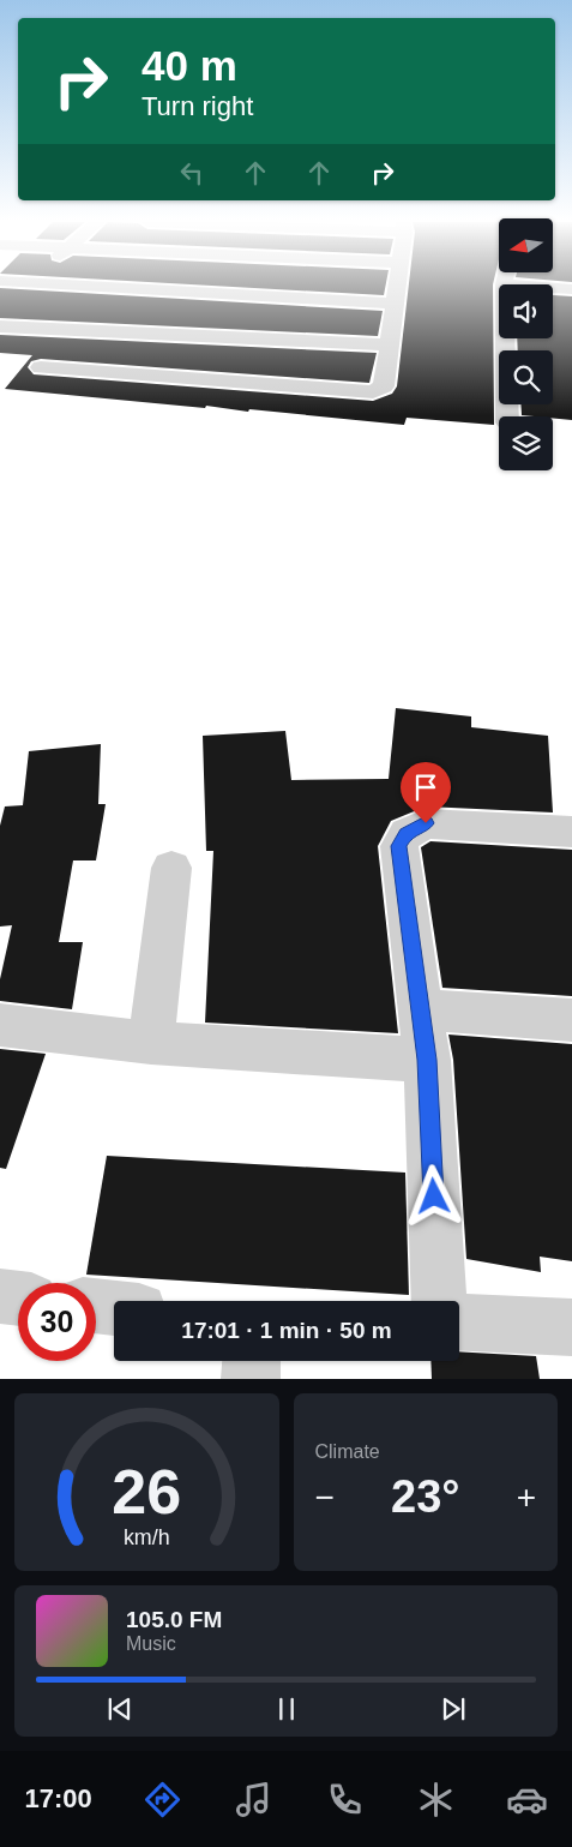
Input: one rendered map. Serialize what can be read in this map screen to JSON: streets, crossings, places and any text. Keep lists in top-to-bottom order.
{
  "north": "left",
  "page": {
    "turn": ["40 m", "Turn right"],
    "limit": "30",
    "trip": "17:01 · 1 min · 50 m",
    "tile": "Climate",
    "heat": ["−", "23°", "+"],
    "song": ["105.0 FM", "Music"],
    "tabs": "17:00",
    "gauge": ["26", "km/h"]
  }
}
